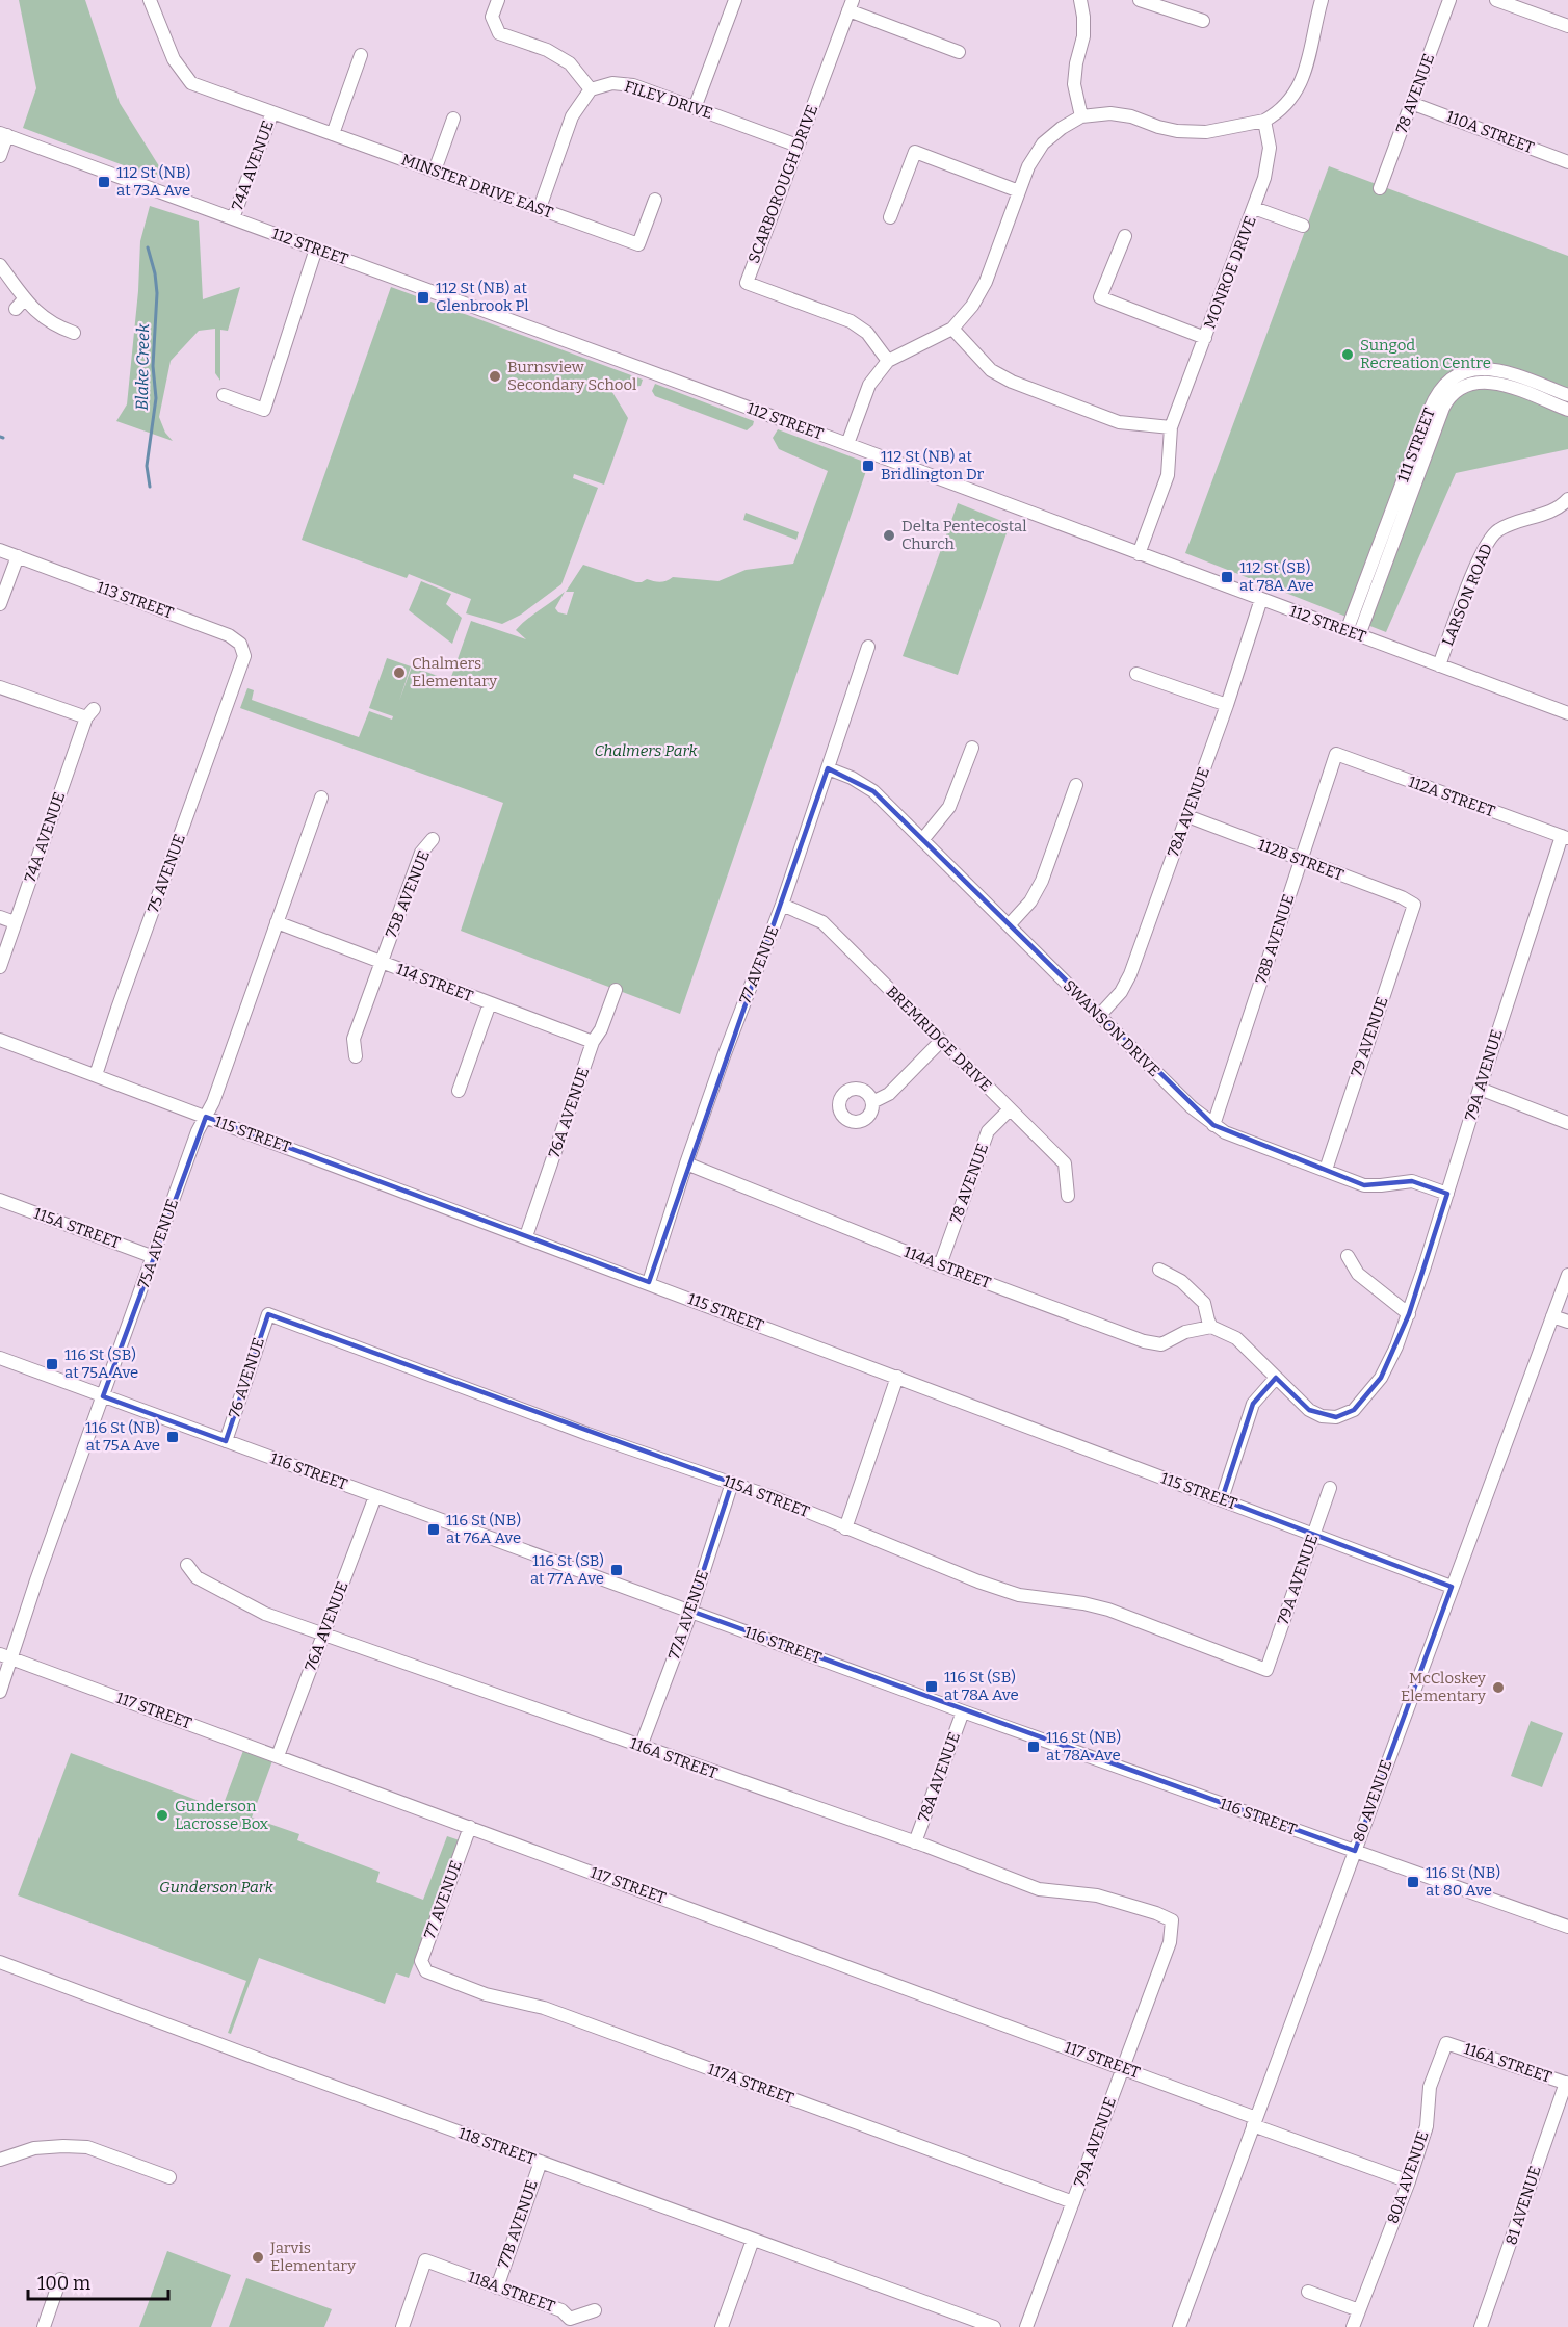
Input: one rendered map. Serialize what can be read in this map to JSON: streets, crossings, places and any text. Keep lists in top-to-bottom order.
{
  "streets": {
    "street": [
      "78 AVENUE",
      "FILEY DRIVE",
      "110A STREET",
      "74A AVENUE",
      "SCARBOROUGH DRIVE",
      "MINSTER DRIVE EAST",
      "112 STREET",
      "MONROE DRIVE",
      "111 STREET",
      "LARSON ROAD",
      "113 STREET",
      "112A STREET",
      "78A AVENUE",
      "112B STREET",
      "75 AVENUE",
      "75B AVENUE",
      "78B AVENUE",
      "77 AVENUE",
      "114 STREET",
      "SWANSON DRIVE",
      "79 AVENUE",
      "BREMRIDGE DRIVE",
      "79A AVENUE",
      "76A AVENUE",
      "115 STREET",
      "115A STREET",
      "75A AVENUE",
      "114A STREET",
      "76 AVENUE",
      "116 STREET",
      "77A AVENUE",
      "117 STREET",
      "116A STREET",
      "80 AVENUE",
      "117A STREET",
      "118 STREET",
      "80A AVENUE",
      "81 AVENUE",
      "77B AVENUE",
      "118A STREET"
    ]
  },
  "crossings": [
    ["78 AVENUE", "110A STREET"],
    ["78 AVENUE", "BREMRIDGE DRIVE"],
    ["78 AVENUE", "114A STREET"],
    ["FILEY DRIVE", "SCARBOROUGH DRIVE"],
    ["74A AVENUE", "MINSTER DRIVE EAST"],
    ["74A AVENUE", "112 STREET"],
    ["112 STREET", "MONROE DRIVE"],
    ["112 STREET", "111 STREET"],
    ["112 STREET", "LARSON ROAD"],
    ["112 STREET", "78A AVENUE"],
    ["113 STREET", "75 AVENUE"],
    ["112A STREET", "78B AVENUE"],
    ["112A STREET", "79A AVENUE"],
    ["78A AVENUE", "112B STREET"],
    ["78A AVENUE", "SWANSON DRIVE"],
    ["78A AVENUE", "116 STREET"],
    ["78A AVENUE", "116A STREET"],
    ["112B STREET", "78B AVENUE"],
    ["112B STREET", "79 AVENUE"],
    ["75 AVENUE", "115 STREET"],
    ["75B AVENUE", "114 STREET"],
    ["78B AVENUE", "SWANSON DRIVE"],
    ["77 AVENUE", "SWANSON DRIVE"],
    ["77 AVENUE", "BREMRIDGE DRIVE"],
    ["77 AVENUE", "115 STREET"],
    ["77 AVENUE", "114A STREET"],
    ["77 AVENUE", "117 STREET"],
    ["77 AVENUE", "117A STREET"],
    ["114 STREET", "76A AVENUE"],
    ["114 STREET", "75A AVENUE"],
    ["SWANSON DRIVE", "79 AVENUE"],
    ["SWANSON DRIVE", "79A AVENUE"],
    ["79A AVENUE", "115 STREET"],
    ["79A AVENUE", "115A STREET"],
    ["79A AVENUE", "117 STREET"],
    ["79A AVENUE", "116A STREET"],
    ["79A AVENUE", "117A STREET"],
    ["76A AVENUE", "115 STREET"],
    ["76A AVENUE", "116 STREET"],
    ["76A AVENUE", "117 STREET"],
    ["76A AVENUE", "116A STREET"],
    ["115 STREET", "75A AVENUE"],
    ["115 STREET", "80 AVENUE"],
    ["115A STREET", "75A AVENUE"],
    ["115A STREET", "76 AVENUE"],
    ["115A STREET", "77A AVENUE"],
    ["75A AVENUE", "116 STREET"],
    ["75A AVENUE", "117 STREET"],
    ["76 AVENUE", "116 STREET"],
    ["116 STREET", "77A AVENUE"],
    ["116 STREET", "80 AVENUE"],
    ["77A AVENUE", "116A STREET"],
    ["117 STREET", "80 AVENUE"],
    ["117 STREET", "80A AVENUE"],
    ["116A STREET", "80A AVENUE"],
    ["116A STREET", "81 AVENUE"],
    ["118 STREET", "77B AVENUE"],
    ["77B AVENUE", "118A STREET"]
  ],
  "water": ["Blake Creek"],
  "parks": ["Chalmers Park", "Gunderson Park"],
  "places": {
    "transit": [
      "112 St (NB) at 73A Ave",
      "112 St (NB) at Glenbrook Pl",
      "112 St (NB) at Bridlington Dr",
      "112 St (SB) at 78A Ave",
      "116 St (SB) at 75A Ave",
      "116 St (NB) at 75A Ave",
      "116 St (NB) at 76A Ave",
      "116 St (SB) at 77A Ave",
      "116 St (SB) at 78A Ave",
      "116 St (NB) at 78A Ave",
      "116 St (NB) at 80 Ave"
    ],
    "other": [
      "Sungod Recreation Centre",
      "Burnsview Secondary School",
      "Delta Pentecostal Church",
      "Chalmers Elementary",
      "McCloskey Elementary",
      "Gunderson Lacrosse Box",
      "Jarvis Elementary"
    ]
  },
  "scale_bar": "100 m"
}
